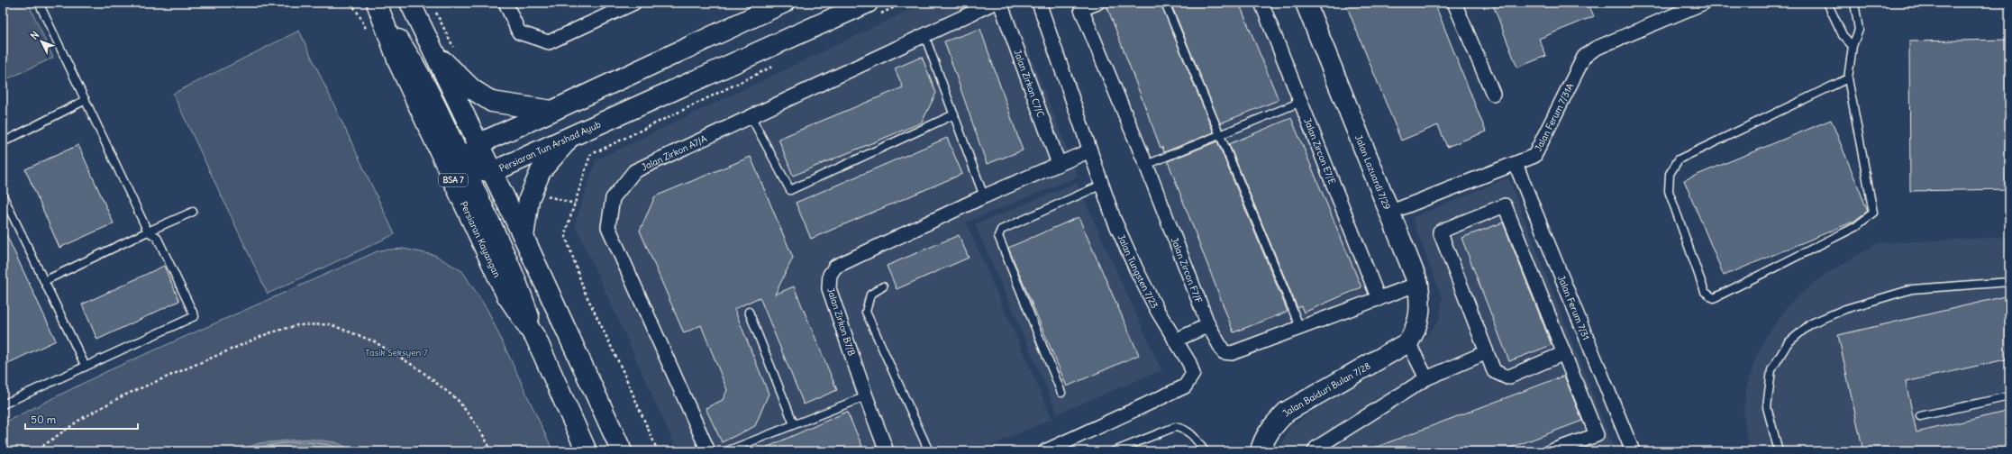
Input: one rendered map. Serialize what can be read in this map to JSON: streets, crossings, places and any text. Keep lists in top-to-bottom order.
{
  "streets": {
    "main road": [
      "Persiaran Tun Arshad Ayub",
      "Jalan Lazuardi 7/29",
      "BSA 7",
      "Persiaran Kayangan",
      "Jalan Baiduri Bulan 7/28"
    ],
    "street": [
      "Jalan Zirkon C7/C",
      "Jalan Ferum 7/31A",
      "Jalan Zircon E7/E",
      "Jalan Zirkon A7/A",
      "Jalan Zircon F7/F",
      "Jalan Tungsten 7/23",
      "Jalan Ferum 7/31",
      "Jalan Zirkon B7/B"
    ]
  },
  "crossings": [
    ["Jalan Zirkon C7/C", "Jalan Zirkon B7/B"],
    ["Jalan Ferum 7/31A", "Jalan Lazuardi 7/29"],
    ["Jalan Ferum 7/31A", "Jalan Ferum 7/31"],
    ["Jalan Zircon E7/E", "Jalan Zircon F7/F"],
    ["Jalan Lazuardi 7/29", "Jalan Zircon F7/F"],
    ["Jalan Lazuardi 7/29", "Jalan Baiduri Bulan 7/28"],
    ["Jalan Tungsten 7/23", "Jalan Zirkon B7/B"]
  ],
  "parks": ["Tasik Seksyen 7"],
  "scale_bar": "50 m",
  "north": "top left"
}
